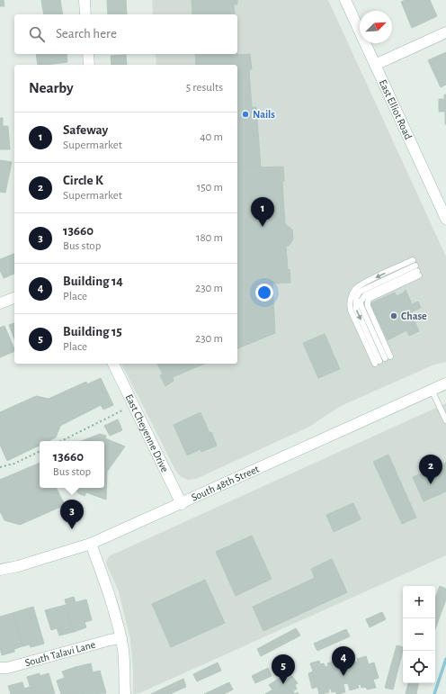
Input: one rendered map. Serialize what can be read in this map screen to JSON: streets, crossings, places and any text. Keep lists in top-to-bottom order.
{
  "streets": {
    "main road": [
      "East Elliot Road",
      "East Cheyenne Drive",
      "South 48th Street",
      "South Talavi Lane"
    ]
  },
  "crossings": [
    ["East Cheyenne Drive", "South 48th Street"]
  ],
  "places": ["Nails", "Chase"],
  "north": "top right",
  "page": {
    "search": "Search here",
    "heading": ["Nearby", "5 results"],
    "list": [
      {
        "mark": "1",
        "name": "Safeway",
        "note": "Supermarket",
        "value": "40 m"
      },
      {
        "mark": "2",
        "name": "Circle K",
        "note": "Supermarket",
        "value": "150 m"
      },
      {
        "mark": "3",
        "name": "13660",
        "note": "Bus stop",
        "value": "180 m"
      },
      {
        "mark": "4",
        "name": "Building 14",
        "note": "Place",
        "value": "230 m"
      },
      {
        "mark": "5",
        "name": "Building 15",
        "note": "Place",
        "value": "230 m"
      }
    ],
    "pins": [
      "1",
      "2",
      "3",
      "4",
      "5"
    ],
    "popup": ["13660", "Bus stop"],
    "map_buttons": ["+", "−"]
  }
}
